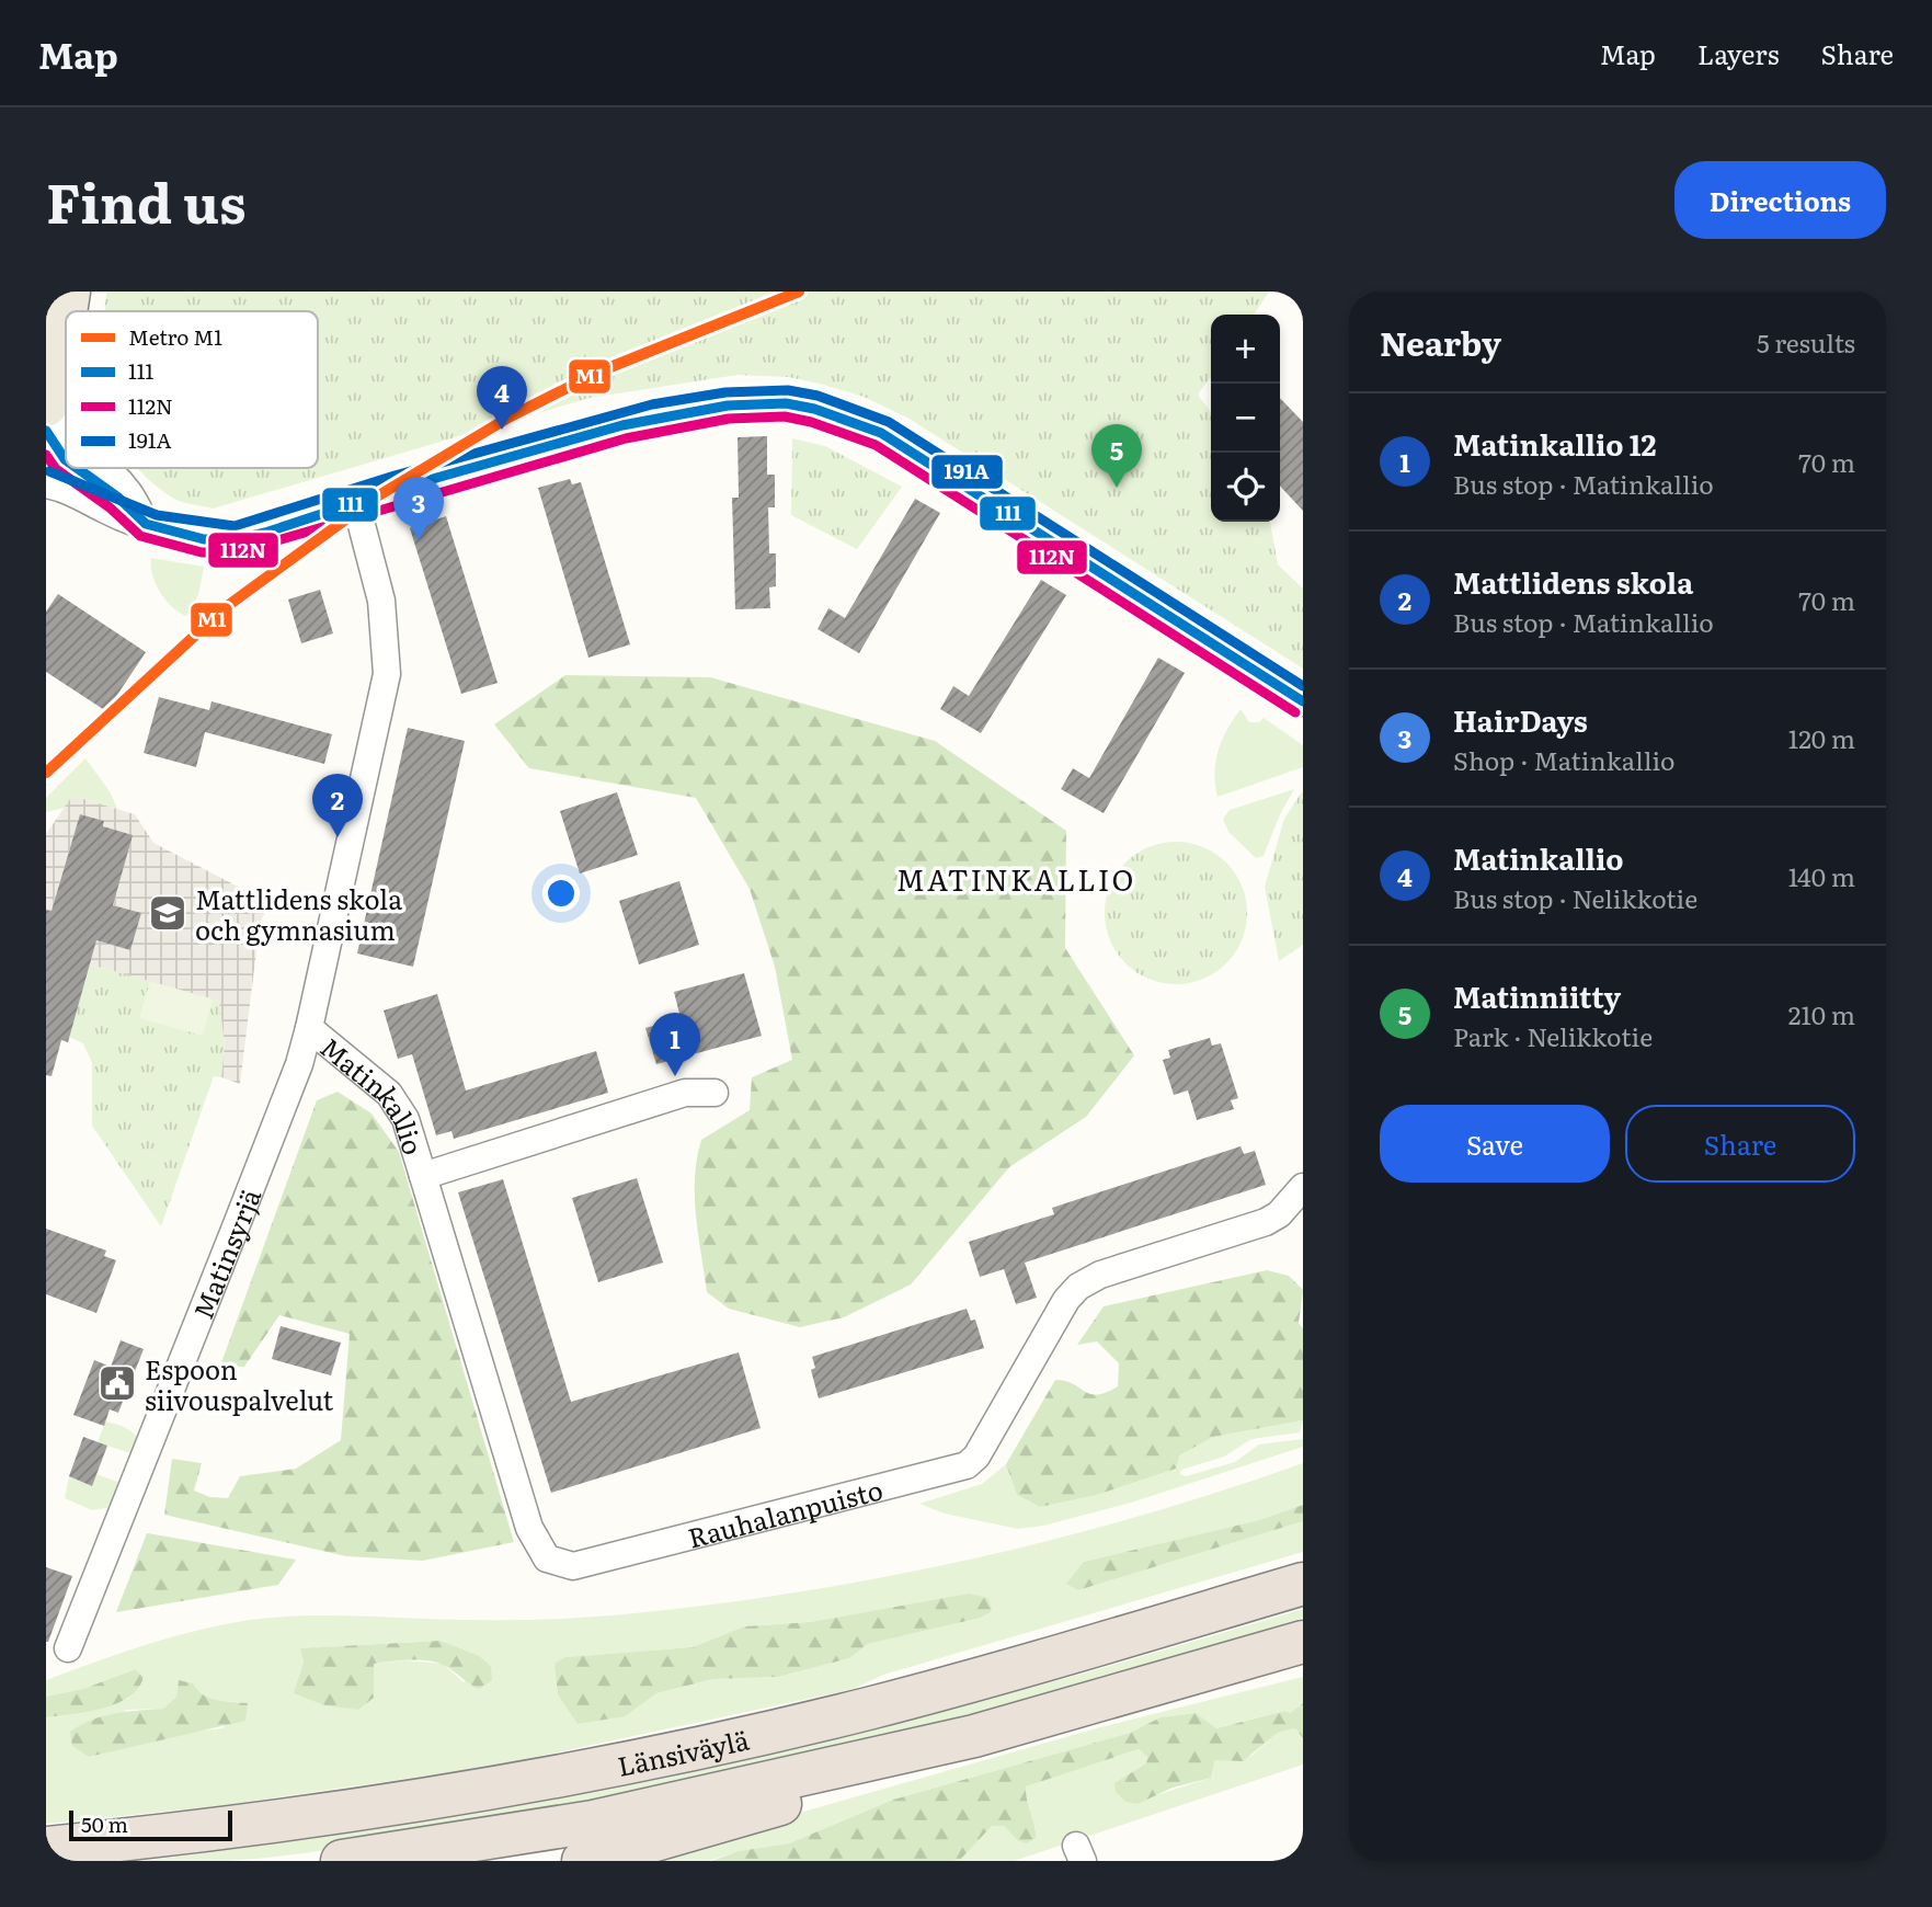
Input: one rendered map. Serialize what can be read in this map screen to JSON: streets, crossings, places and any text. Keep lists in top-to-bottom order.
{
  "streets": {
    "highway": ["Länsiväylä"],
    "street": ["Matinkallio", "Matinsyrjä", "Rauhalanpuisto"]
  },
  "crossings": [
    ["Matinkallio", "Matinsyrjä"],
    ["Matinkallio", "Rauhalanpuisto"]
  ],
  "districts": ["MATINKALLIO"],
  "places": {
    "school or university": ["Mattlidens skola och gymnasium"],
    "public building": ["Espoon siivouspalvelut"]
  },
  "lines": [
    "metro line M1",
    "transit line 191A",
    "transit line 111",
    "transit line 112N"
  ],
  "legend": [
    "Metro M1",
    "111",
    "112N",
    "191A"
  ],
  "scale_bar": "50 m",
  "page": {
    "header": "Map",
    "nav": ["Map", "Layers", "Share"],
    "title": "Find us",
    "buttons": [
      "Directions",
      ["Save", "Share"]
    ],
    "heading": ["Nearby", "5 results"],
    "map_buttons": ["+", "−"],
    "pins": [
      "4",
      "5",
      "3",
      "2",
      "1"
    ],
    "list": [
      {
        "mark": "1",
        "name": "Matinkallio 12",
        "note": "Bus stop · Matinkallio",
        "value": "70 m"
      },
      {
        "mark": "2",
        "name": "Mattlidens skola",
        "note": "Bus stop · Matinkallio",
        "value": "70 m"
      },
      {
        "mark": "3",
        "name": "HairDays",
        "note": "Shop · Matinkallio",
        "value": "120 m"
      },
      {
        "mark": "4",
        "name": "Matinkallio",
        "note": "Bus stop · Nelikkotie",
        "value": "140 m"
      },
      {
        "mark": "5",
        "name": "Matinniitty",
        "note": "Park · Nelikkotie",
        "value": "210 m"
      }
    ],
    "scale": "50 m"
  }
}
